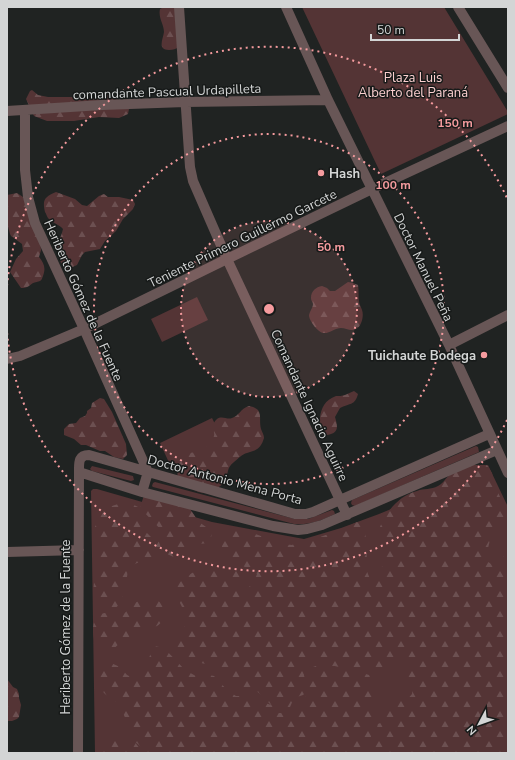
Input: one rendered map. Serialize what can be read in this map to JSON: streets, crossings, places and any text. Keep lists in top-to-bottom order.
{
  "streets": {
    "street": [
      "comandante Pascual Urdapilleta",
      "Teniente Primero Guillermo Garcete",
      "Doctor Manuel Peña",
      "Heriberto Gómez de la Fuente",
      "Comandante Ignacio Aguirre",
      "Doctor Antonio Mena Porta"
    ]
  },
  "crossings": [
    ["comandante Pascual Urdapilleta", "Doctor Manuel Peña"],
    ["comandante Pascual Urdapilleta", "Heriberto Gómez de la Fuente"],
    ["comandante Pascual Urdapilleta", "Comandante Ignacio Aguirre"],
    ["Teniente Primero Guillermo Garcete", "Doctor Manuel Peña"],
    ["Teniente Primero Guillermo Garcete", "Heriberto Gómez de la Fuente"],
    ["Teniente Primero Guillermo Garcete", "Comandante Ignacio Aguirre"],
    ["Doctor Manuel Peña", "Doctor Antonio Mena Porta"],
    ["Heriberto Gómez de la Fuente", "Doctor Antonio Mena Porta"],
    ["Comandante Ignacio Aguirre", "Doctor Antonio Mena Porta"]
  ],
  "parks": ["Plaza Luis Alberto del Paraná"],
  "places": ["Hash", "Tuichaute Bodega"],
  "scale_bar": "50 m",
  "north": "bottom left",
  "rings": ["150 m", "100 m", "50 m"]
}
